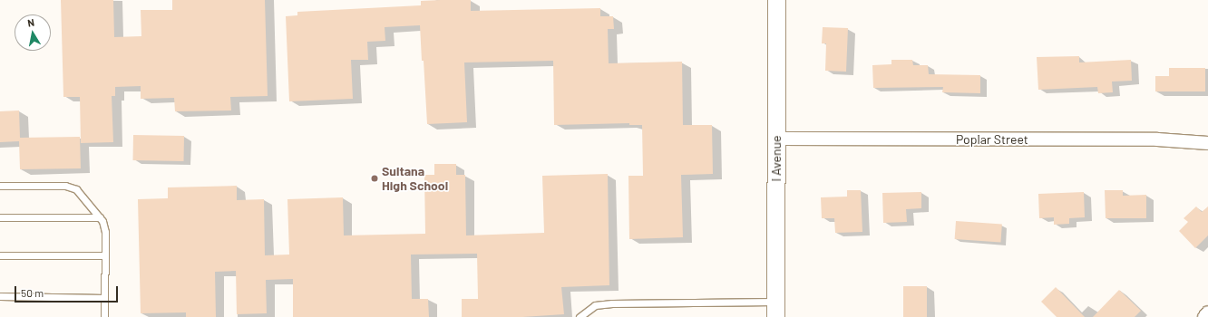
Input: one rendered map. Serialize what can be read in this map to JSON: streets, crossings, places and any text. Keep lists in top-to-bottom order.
{
  "streets": {
    "main road": ["I Avenue"],
    "street": ["Poplar Street"]
  },
  "crossings": [
    ["Poplar Street", "I Avenue"]
  ],
  "places": ["Sultana High School"],
  "scale_bar": "50 m",
  "north": "top"
}
